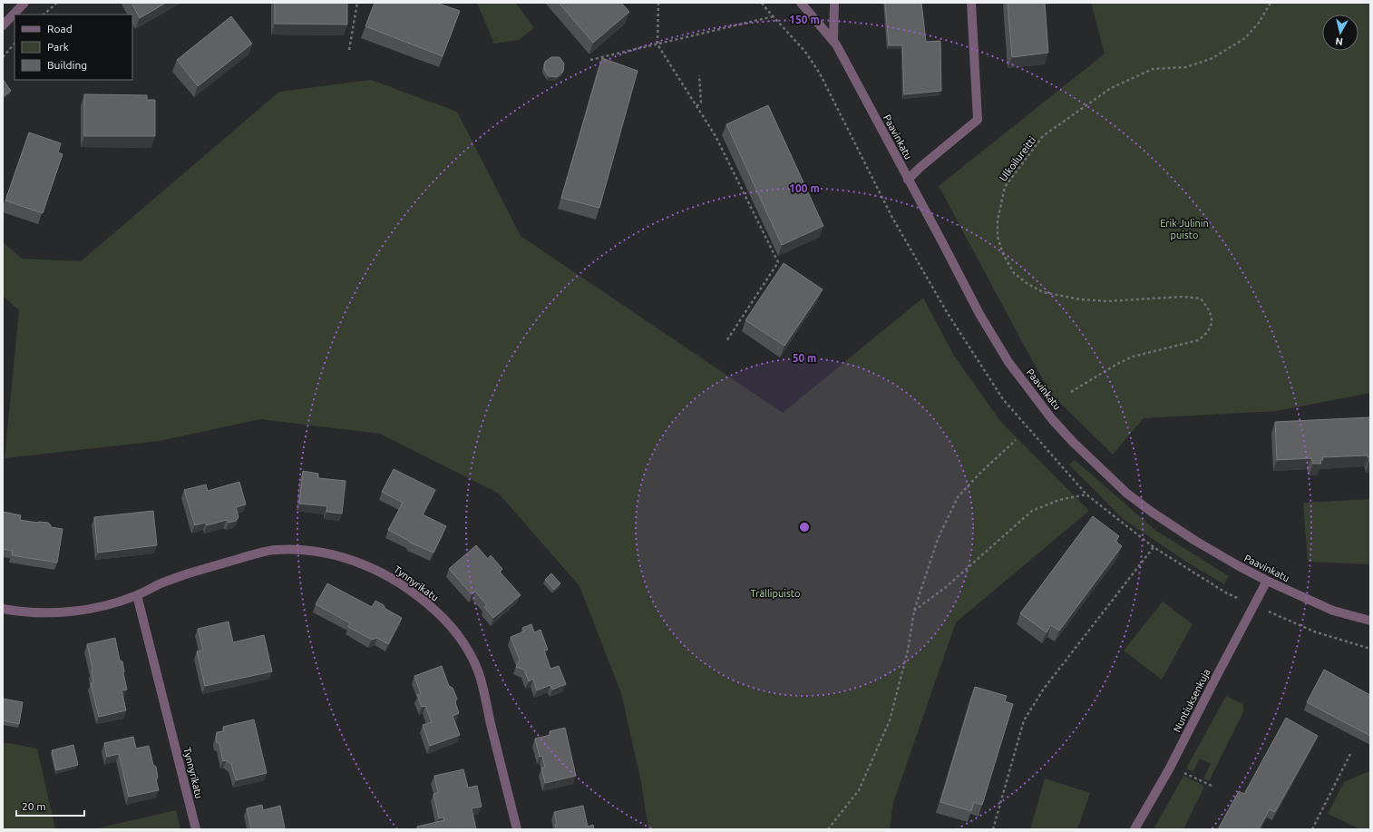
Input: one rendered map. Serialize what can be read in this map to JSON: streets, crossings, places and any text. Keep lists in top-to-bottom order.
{
  "streets": {
    "street": ["Paavinkatu", "Tynnyrikatu", "Nuntiuksenkuja"],
    "path": ["Ulkoilureitti"]
  },
  "crossings": [
    ["Paavinkatu", "Nuntiuksenkuja"]
  ],
  "parks": ["Erik Julinin puisto", "Trällipuisto"],
  "legend": ["Road", "Park", "Building"],
  "scale_bar": "20 m",
  "north": "bottom",
  "rings": ["150 m", "100 m", "50 m"]
}
